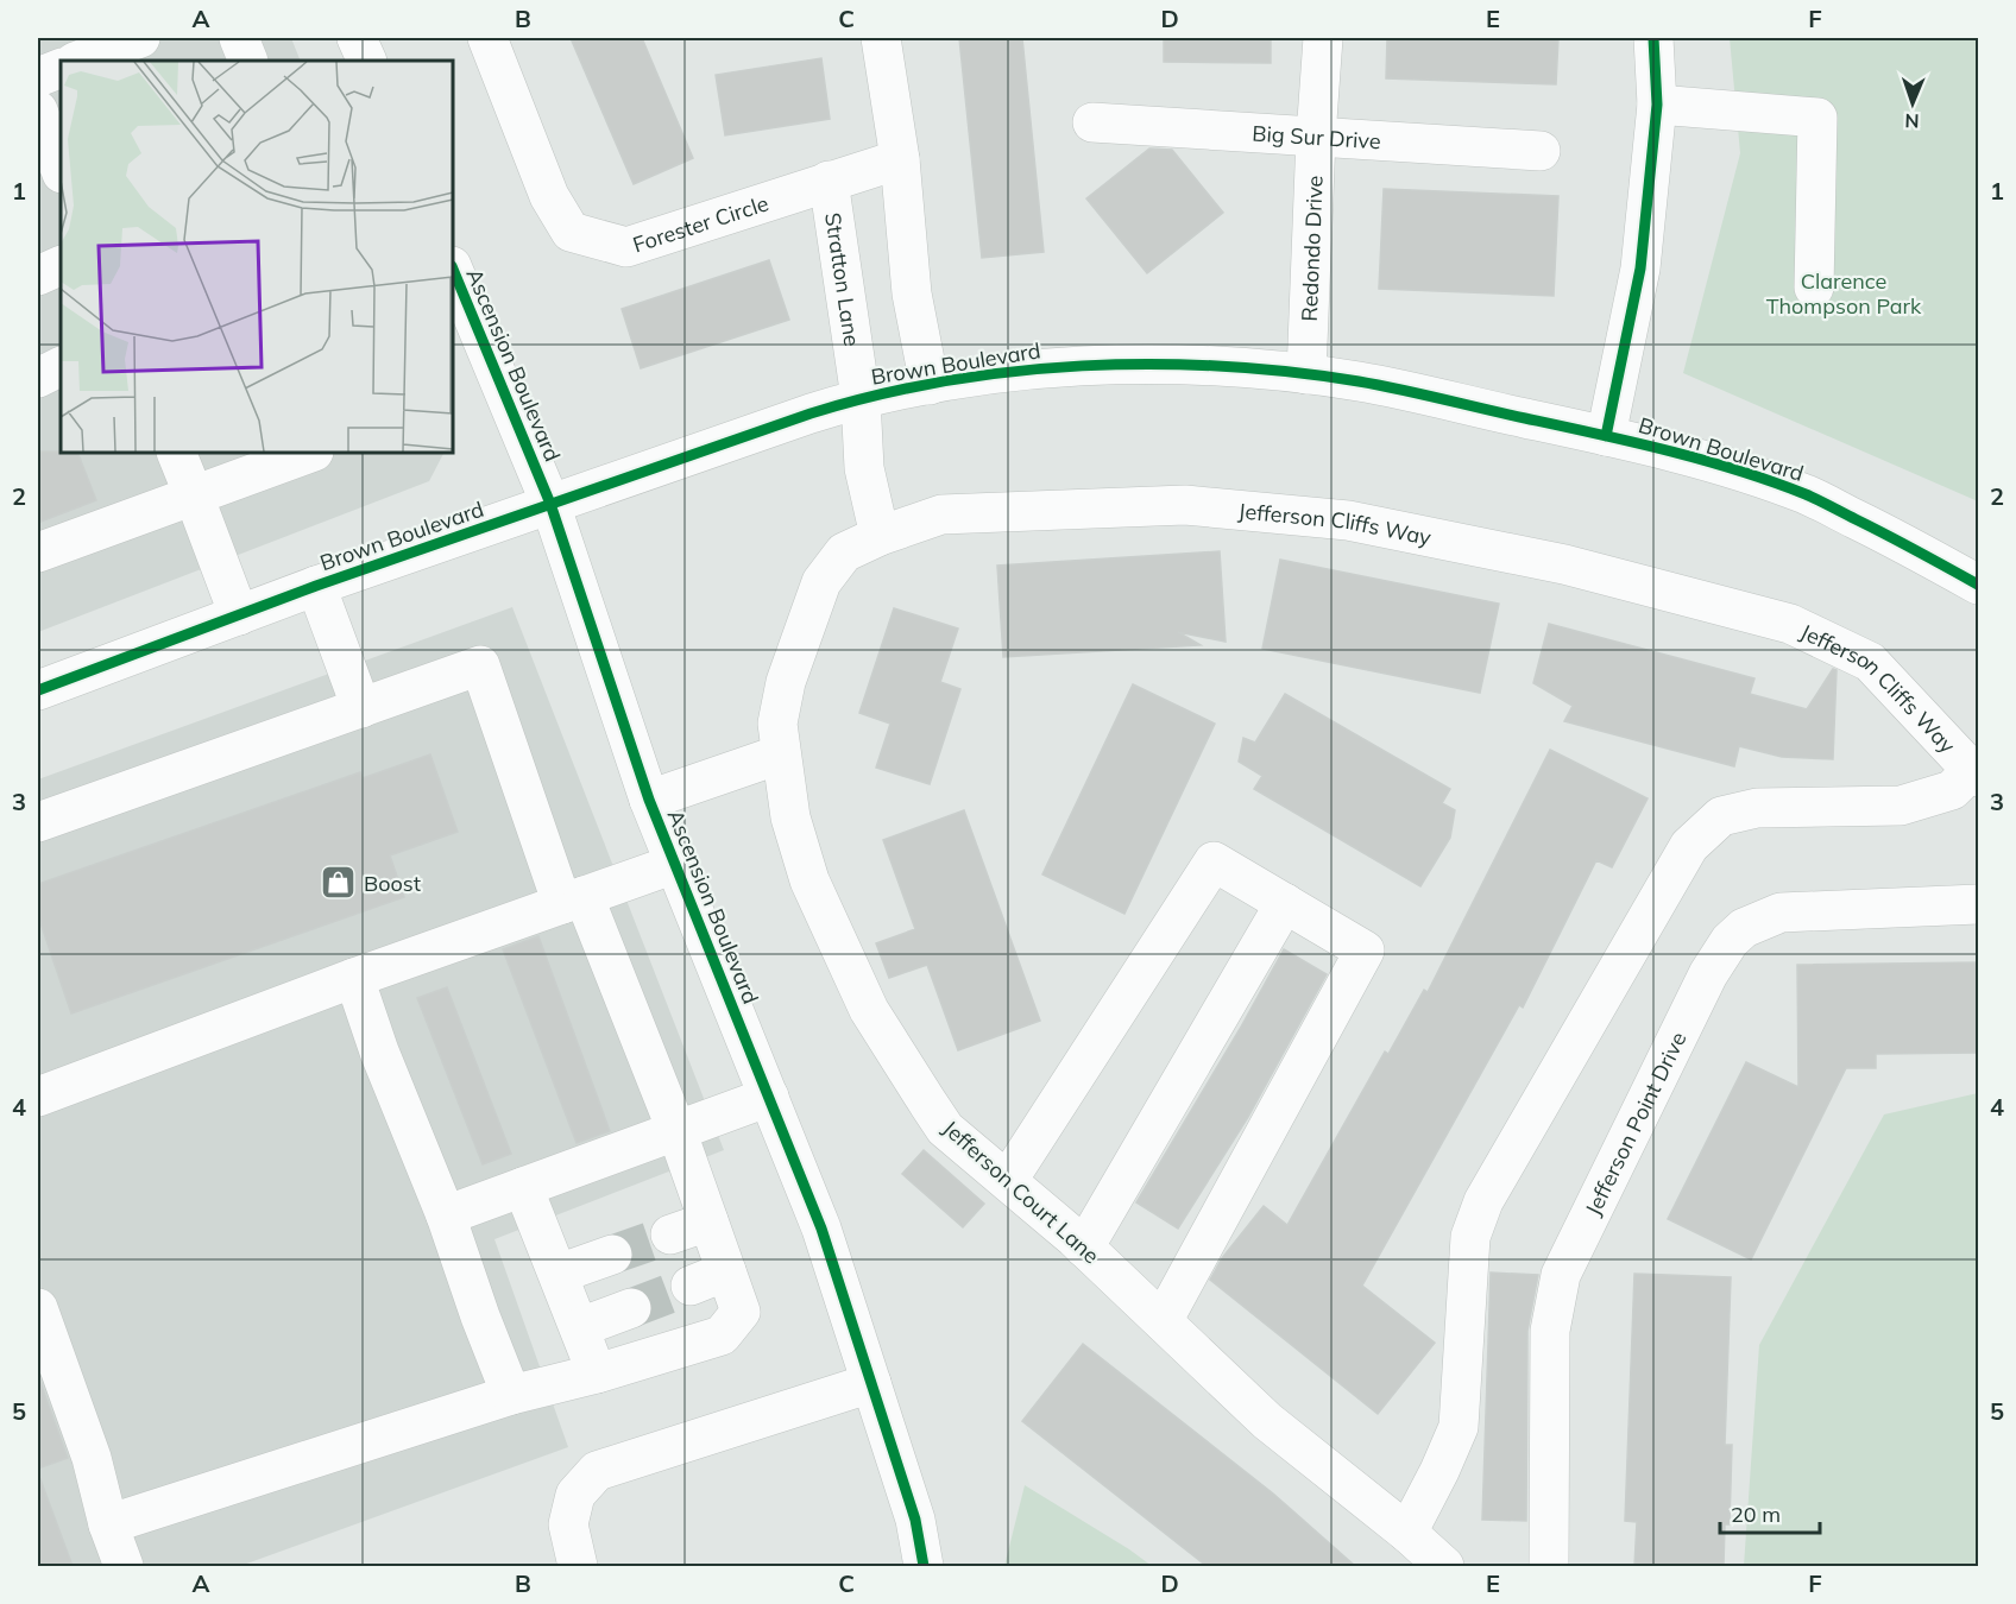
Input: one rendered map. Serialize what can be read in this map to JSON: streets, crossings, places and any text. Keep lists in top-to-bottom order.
{
  "streets": {
    "street": [
      "Big Sur Drive",
      "Forester Circle",
      "Redondo Drive",
      "Stratton Lane",
      "Brown Boulevard",
      "Ascension Boulevard",
      "Jefferson Cliffs Way",
      "Jefferson Point Drive",
      "Jefferson Court Lane"
    ]
  },
  "crossings": [
    ["Big Sur Drive", "Redondo Drive"],
    ["Forester Circle", "Stratton Lane"],
    ["Redondo Drive", "Brown Boulevard"],
    ["Stratton Lane", "Brown Boulevard"],
    ["Stratton Lane", "Jefferson Cliffs Way"],
    ["Brown Boulevard", "Ascension Boulevard"],
    ["Jefferson Cliffs Way", "Jefferson Court Lane"]
  ],
  "parks": ["Clarence Thompson Park"],
  "places": {
    "shop": ["Boost"]
  },
  "scale_bar": "20 m",
  "north": "bottom",
  "grid": {
    "columns": [
      "A",
      "B",
      "C",
      "D",
      "E",
      "F"
    ],
    "rows": [
      "1",
      "2",
      "3",
      "4",
      "5"
    ]
  }
}
